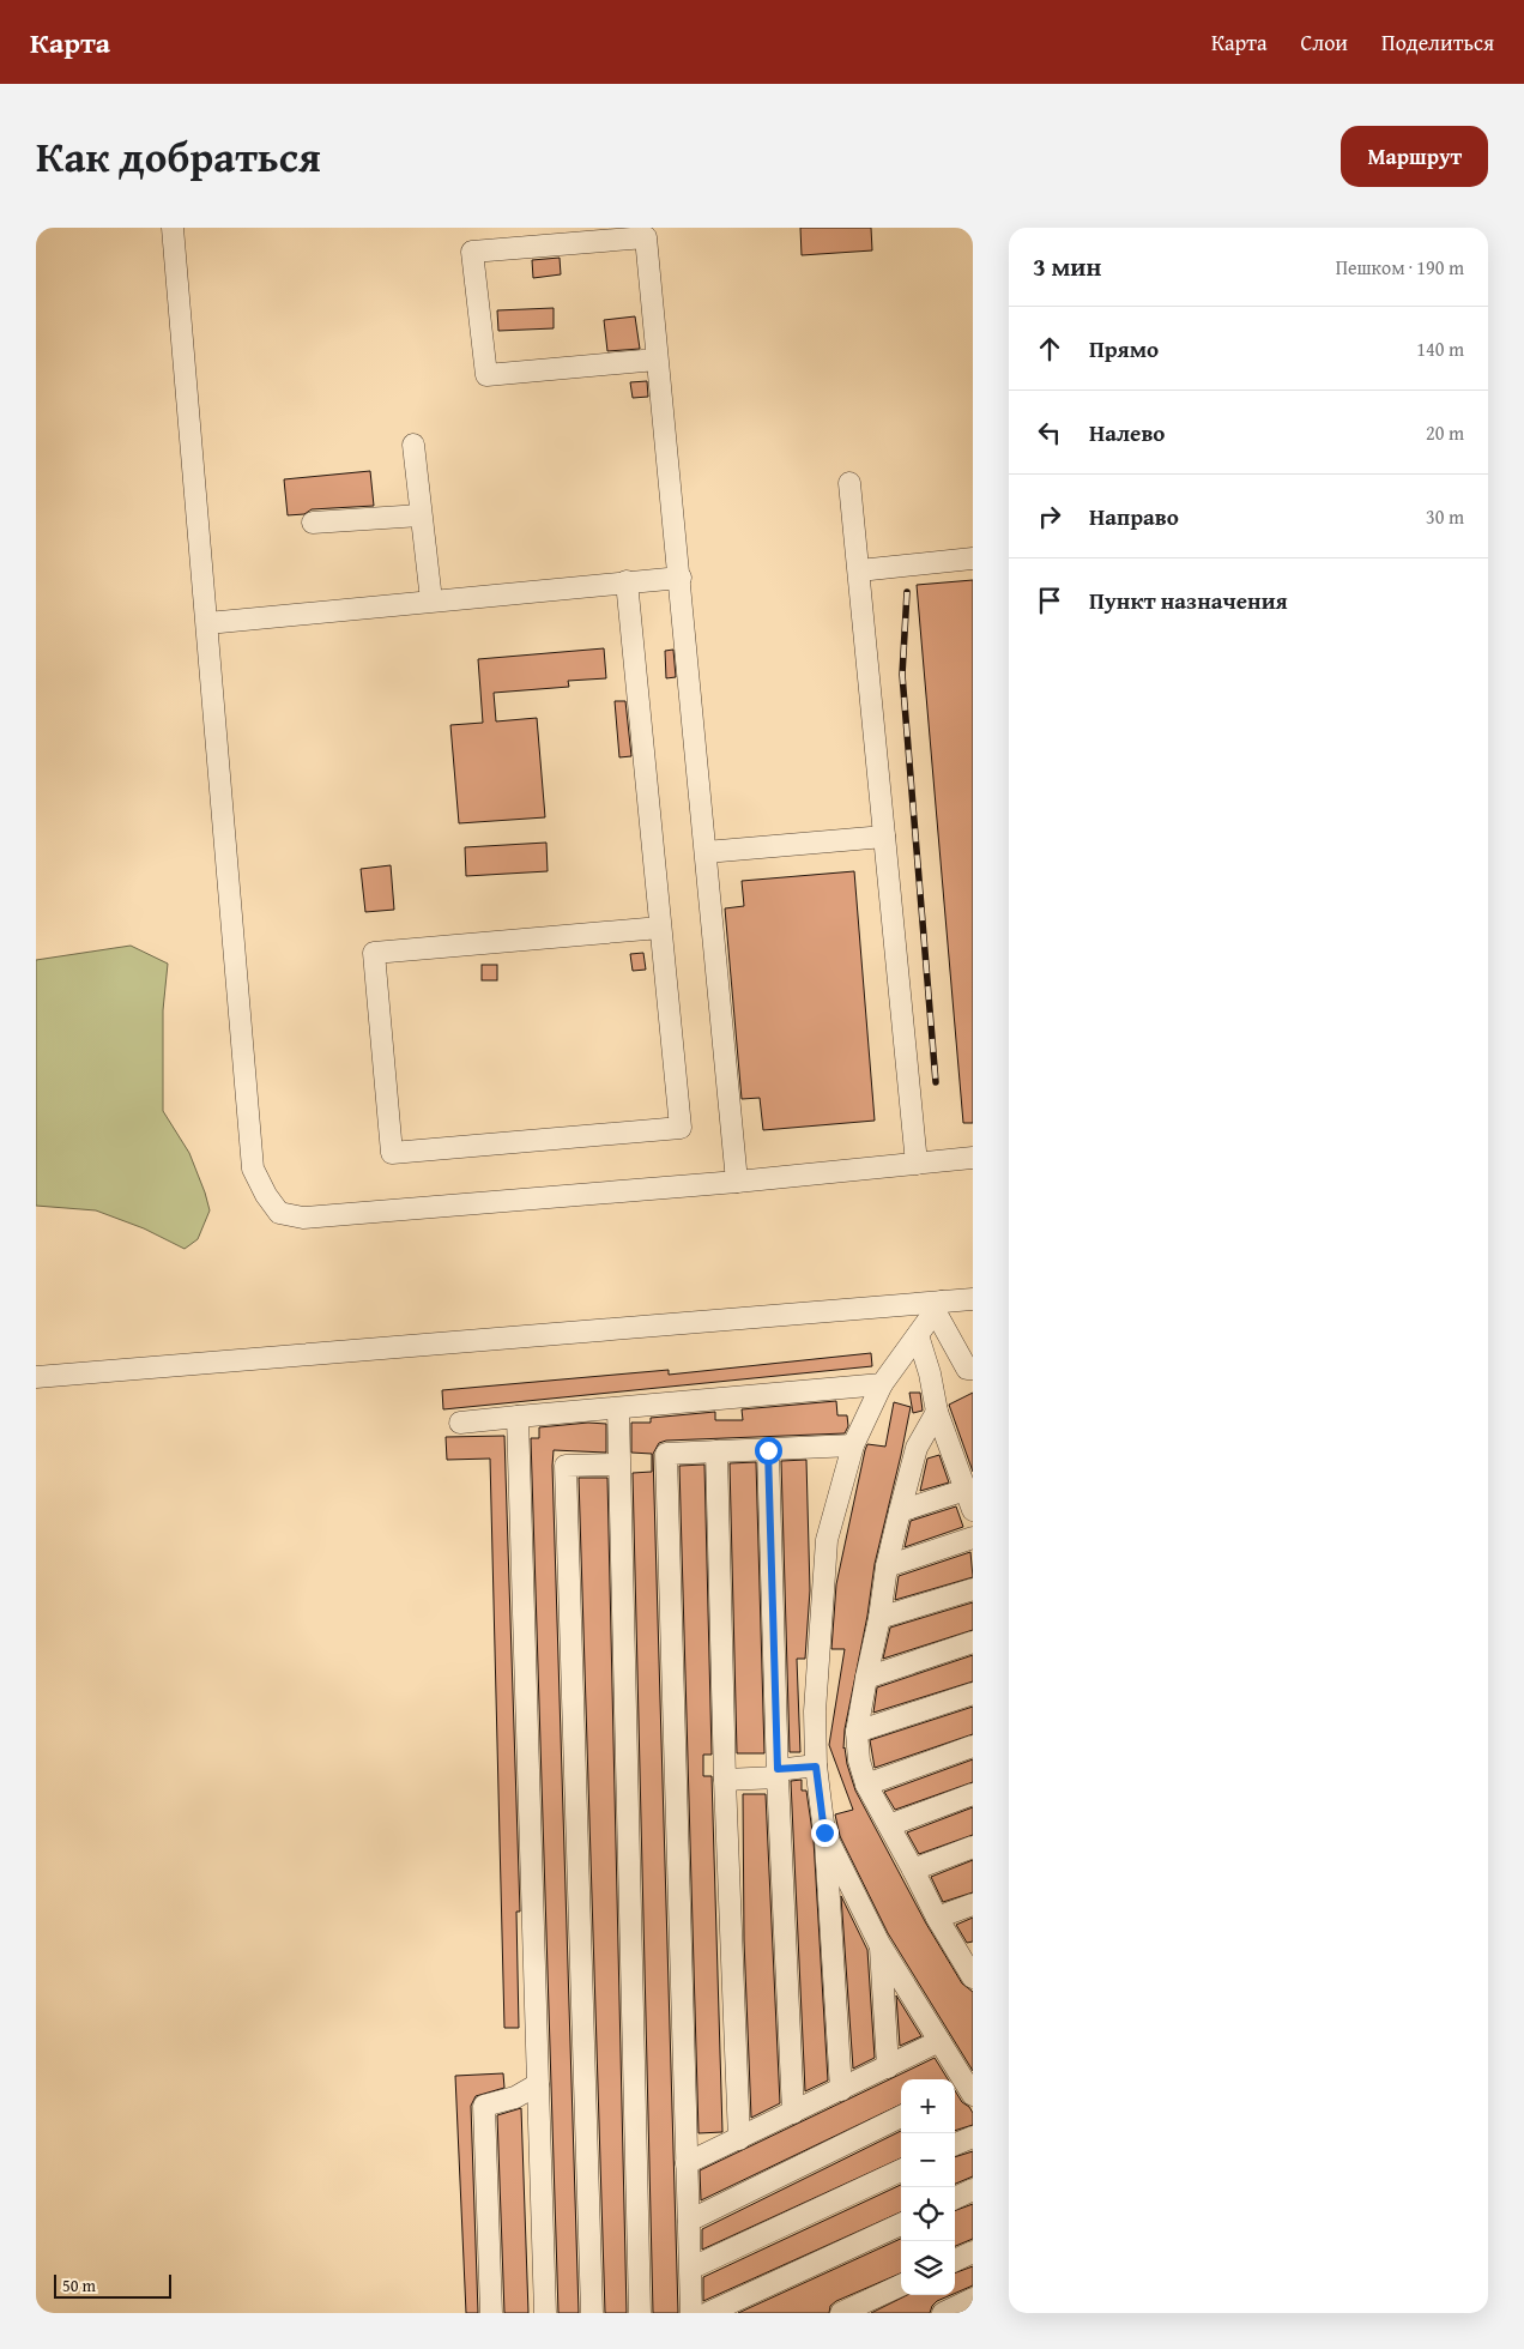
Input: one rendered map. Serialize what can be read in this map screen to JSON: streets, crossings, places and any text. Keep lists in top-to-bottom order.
{
  "scale_bar": "50 m",
  "page": {
    "header": "Карта",
    "nav": ["Карта", "Слои", "Поделиться"],
    "title": "Как добраться",
    "buttons": "Маршрут",
    "heading": ["3 мин", "Пешком · 190 m"],
    "list": [
      ["Прямо", "140 m"],
      ["Налево", "20 m"],
      ["Направо", "30 m"],
      "Пункт назначения"
    ],
    "map_buttons": ["+", "−"],
    "scale": "50 m"
  }
}
